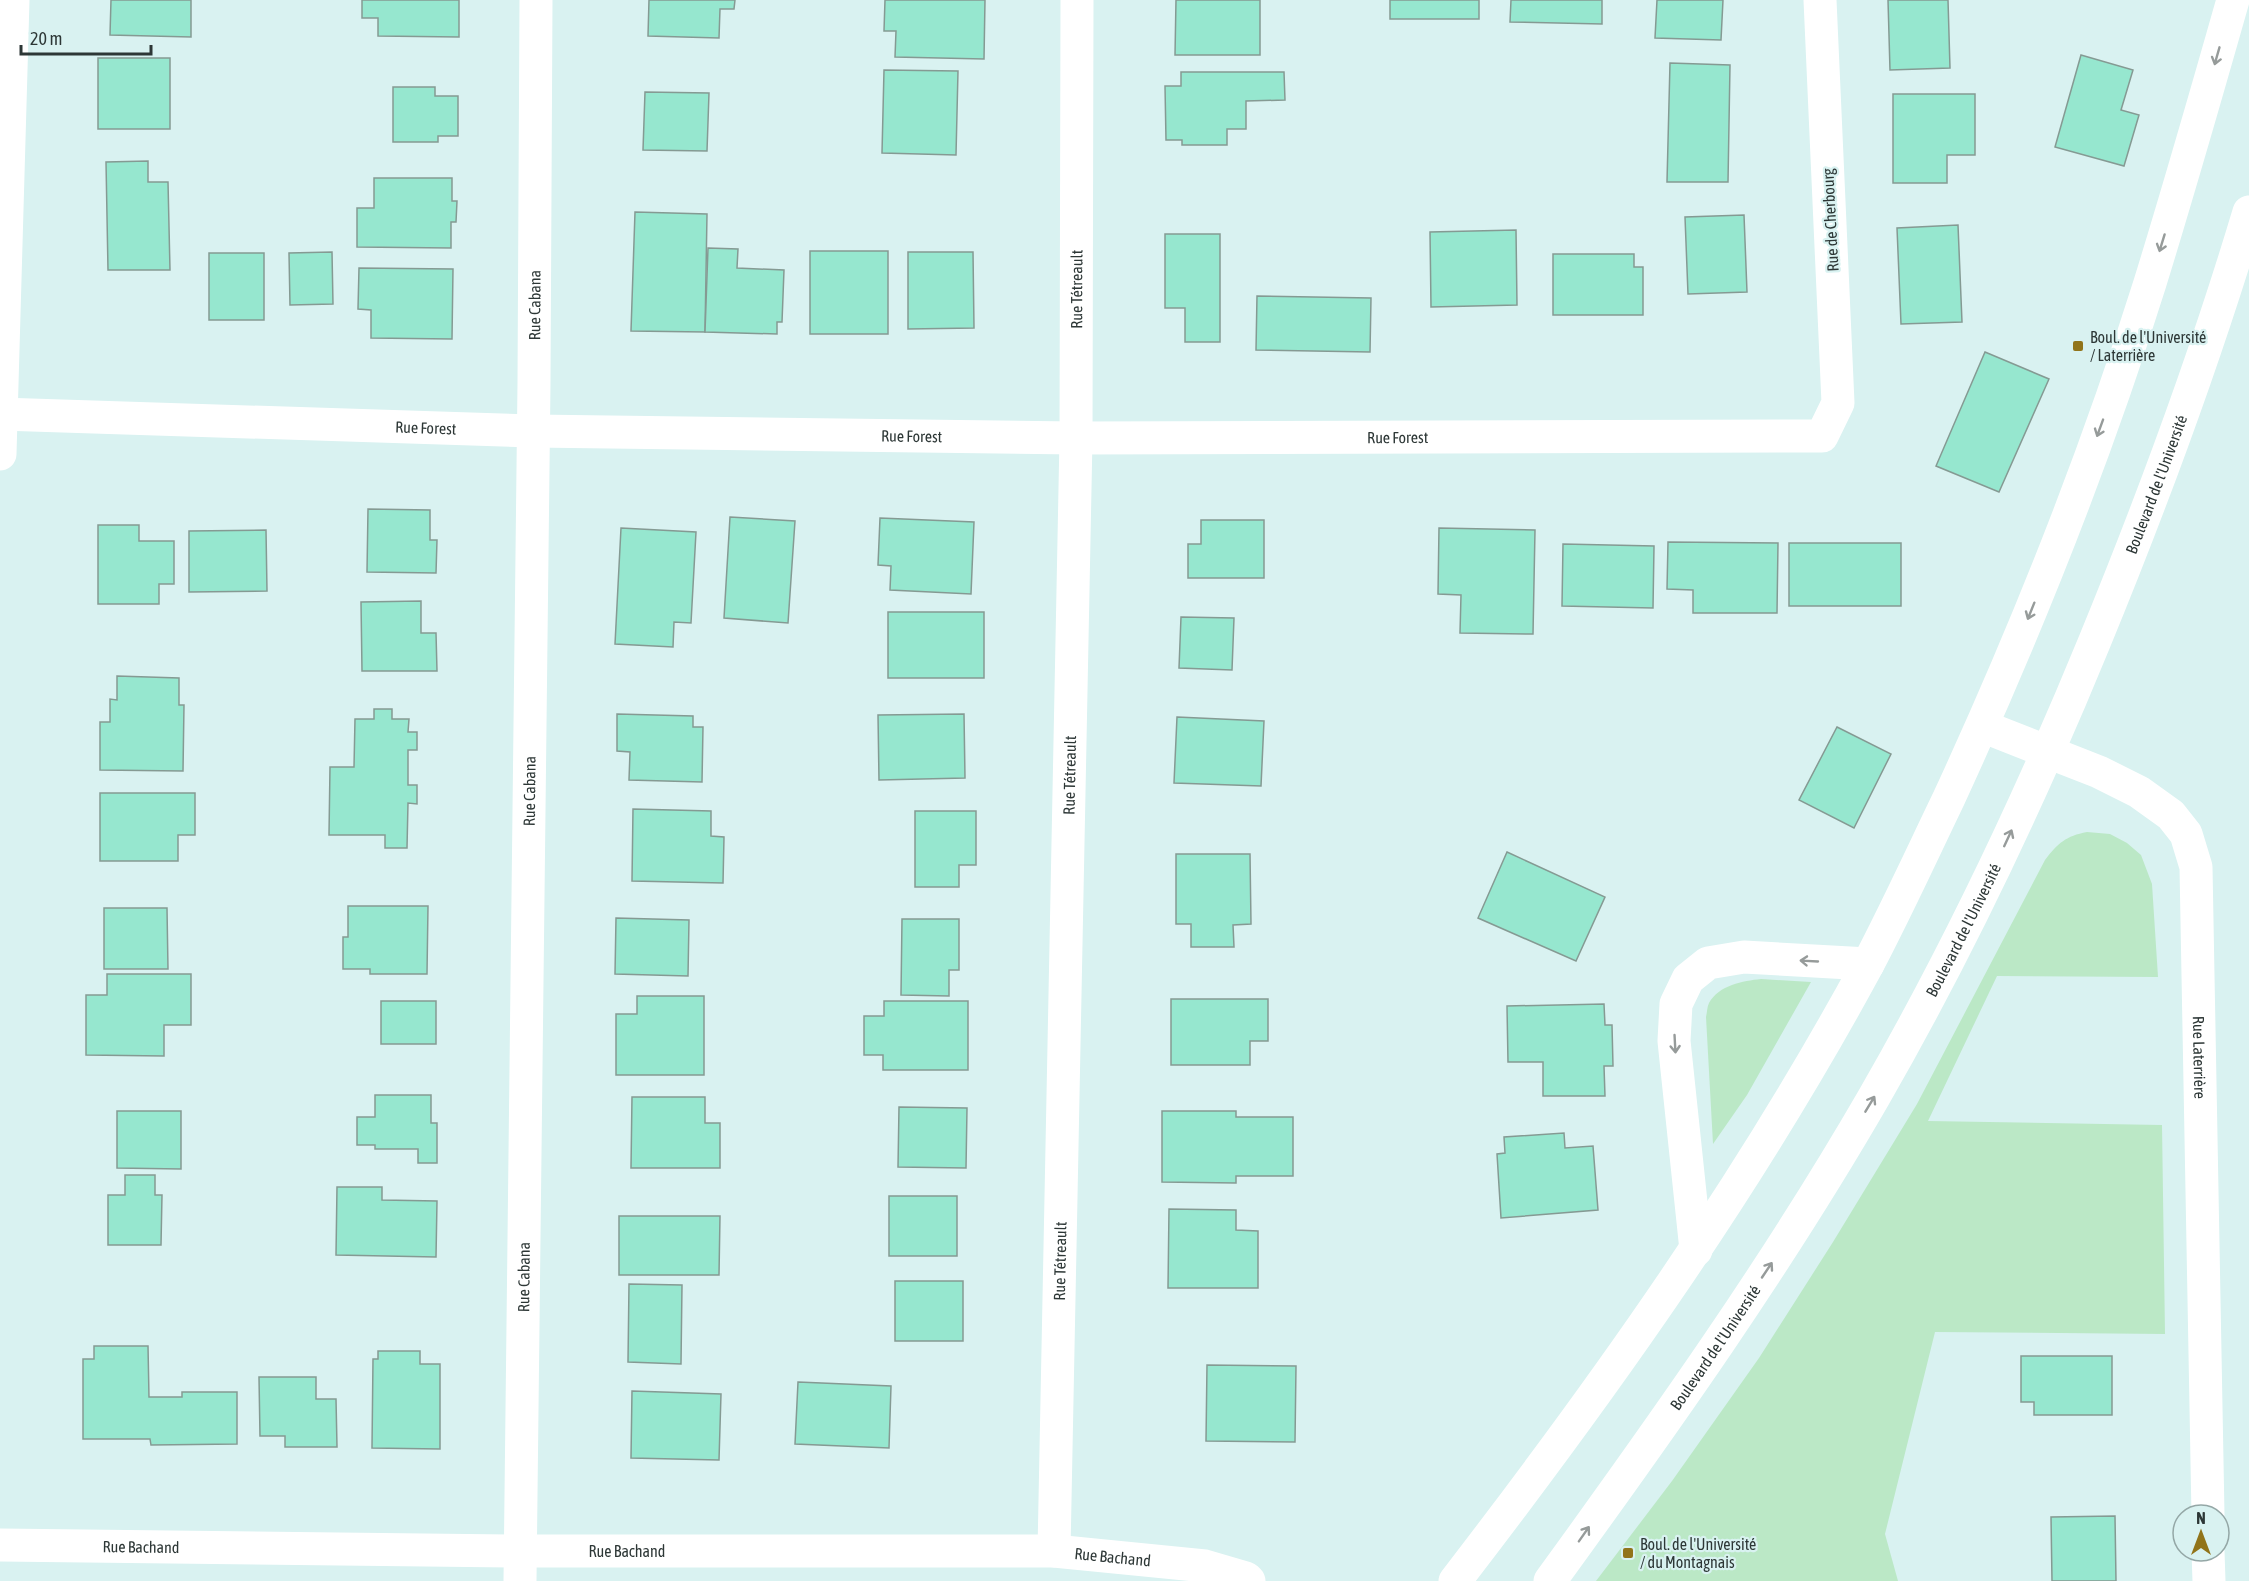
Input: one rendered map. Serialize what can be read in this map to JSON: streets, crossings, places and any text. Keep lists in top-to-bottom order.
{
  "streets": {
    "street": [
      "Rue de Cherbourg",
      "Rue Tétreault",
      "Rue Cabana",
      "Rue Forest",
      "Boulevard de l'Université",
      "Rue Laterrière",
      "Rue Bachand"
    ]
  },
  "crossings": [
    ["Rue de Cherbourg", "Rue Forest"],
    ["Rue Tétreault", "Rue Forest"],
    ["Rue Tétreault", "Rue Bachand"],
    ["Rue Cabana", "Rue Forest"],
    ["Rue Cabana", "Rue Bachand"],
    ["Boulevard de l'Université", "Rue Laterrière"]
  ],
  "places": {
    "transit": ["Boul. de l'Université / Laterrière", "Boul. de l'Université / du Montagnais"]
  },
  "scale_bar": "20 m",
  "north": "top"
}
